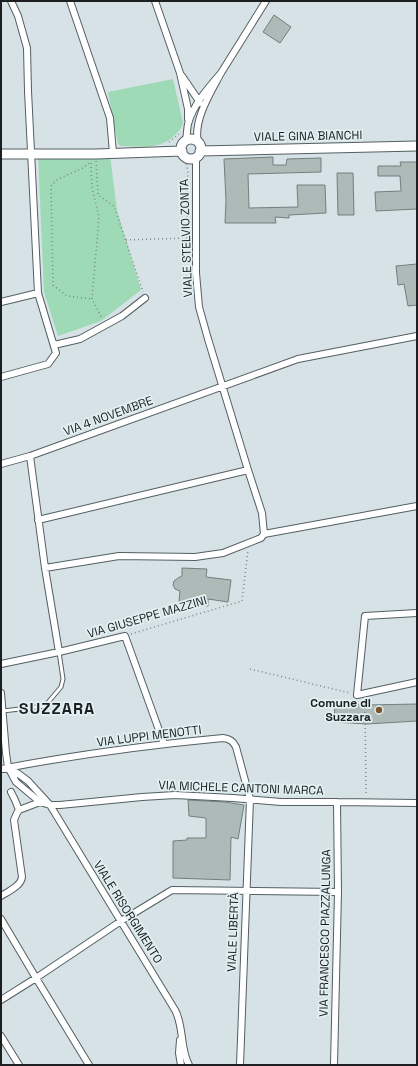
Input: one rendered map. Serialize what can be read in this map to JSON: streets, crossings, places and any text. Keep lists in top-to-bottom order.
{
  "streets": {
    "street": [
      "VIALE GINA BIANCHI",
      "VIALE STELVIO ZONTA",
      "VIA 4 NOVEMBRE",
      "VIA GIUSEPPE MAZZINI",
      "VIA LUPPI MENOTTI",
      "VIA MICHELE CANTONI MARCA",
      "VIALE RISORGIMENTO",
      "VIALE LIBERTÀ",
      "VIA FRANCESCO PIAZZALUNGA"
    ]
  },
  "crossings": [
    ["VIALE GINA BIANCHI", "VIALE STELVIO ZONTA"],
    ["VIALE STELVIO ZONTA", "VIA 4 NOVEMBRE"],
    ["VIA LUPPI MENOTTI", "VIA MICHELE CANTONI MARCA"],
    ["VIA LUPPI MENOTTI", "VIALE RISORGIMENTO"],
    ["VIA LUPPI MENOTTI", "VIALE LIBERTÀ"],
    ["VIA MICHELE CANTONI MARCA", "VIALE RISORGIMENTO"],
    ["VIA MICHELE CANTONI MARCA", "VIALE LIBERTÀ"],
    ["VIA MICHELE CANTONI MARCA", "VIA FRANCESCO PIAZZALUNGA"]
  ],
  "districts": ["SUZZARA"],
  "places": ["Comune di Suzzara"]
}
